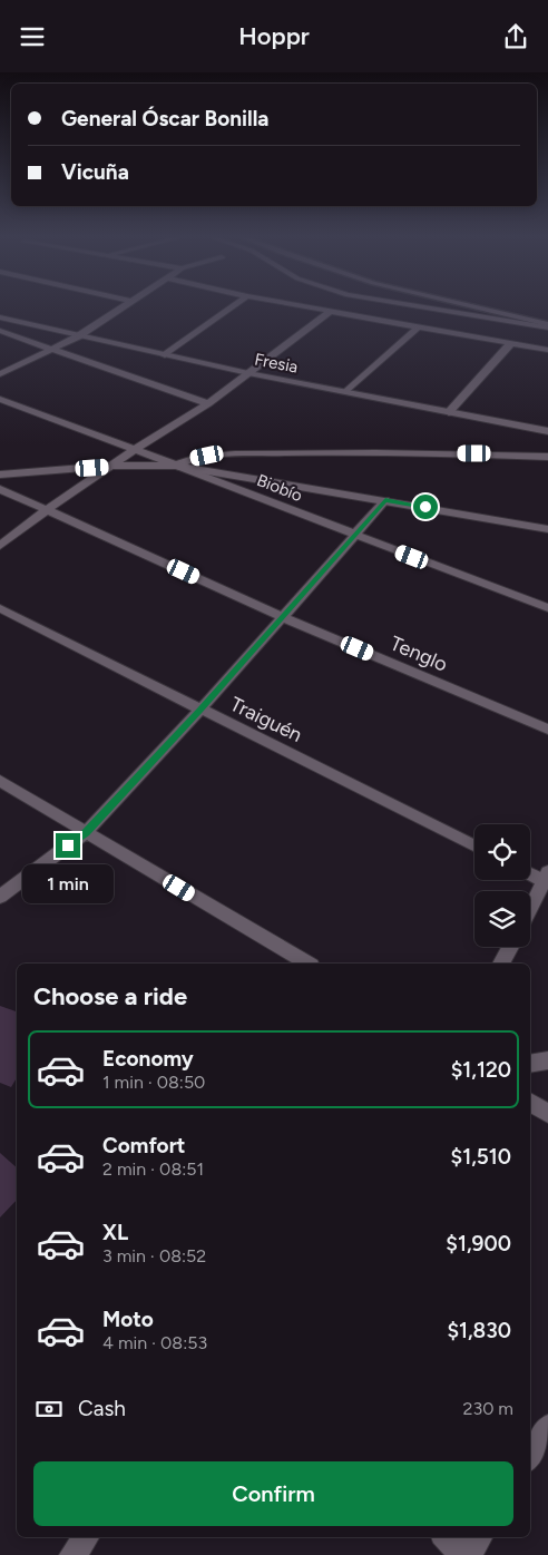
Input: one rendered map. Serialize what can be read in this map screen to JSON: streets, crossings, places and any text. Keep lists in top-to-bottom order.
{
  "streets": {
    "street": [
      "Fresia",
      "Biobío",
      "Tenglo",
      "Traiguén"
    ]
  },
  "page": {
    "header": "Hoppr",
    "banner": ["General Óscar Bonilla", "Vicuña"],
    "bubble": "1 min",
    "heading": "Choose a ride",
    "list": [
      {
        "name": "Economy",
        "note": "1 min · 08:50",
        "value": "$1,120"
      },
      {
        "name": "Comfort",
        "note": "2 min · 08:51",
        "value": "$1,510"
      },
      {
        "name": "XL",
        "note": "3 min · 08:52",
        "value": "$1,900"
      },
      {
        "name": "Moto",
        "note": "4 min · 08:53",
        "value": "$1,830"
      }
    ],
    "pay": ["Cash", "230 m"],
    "buttons": "Confirm"
  }
}
